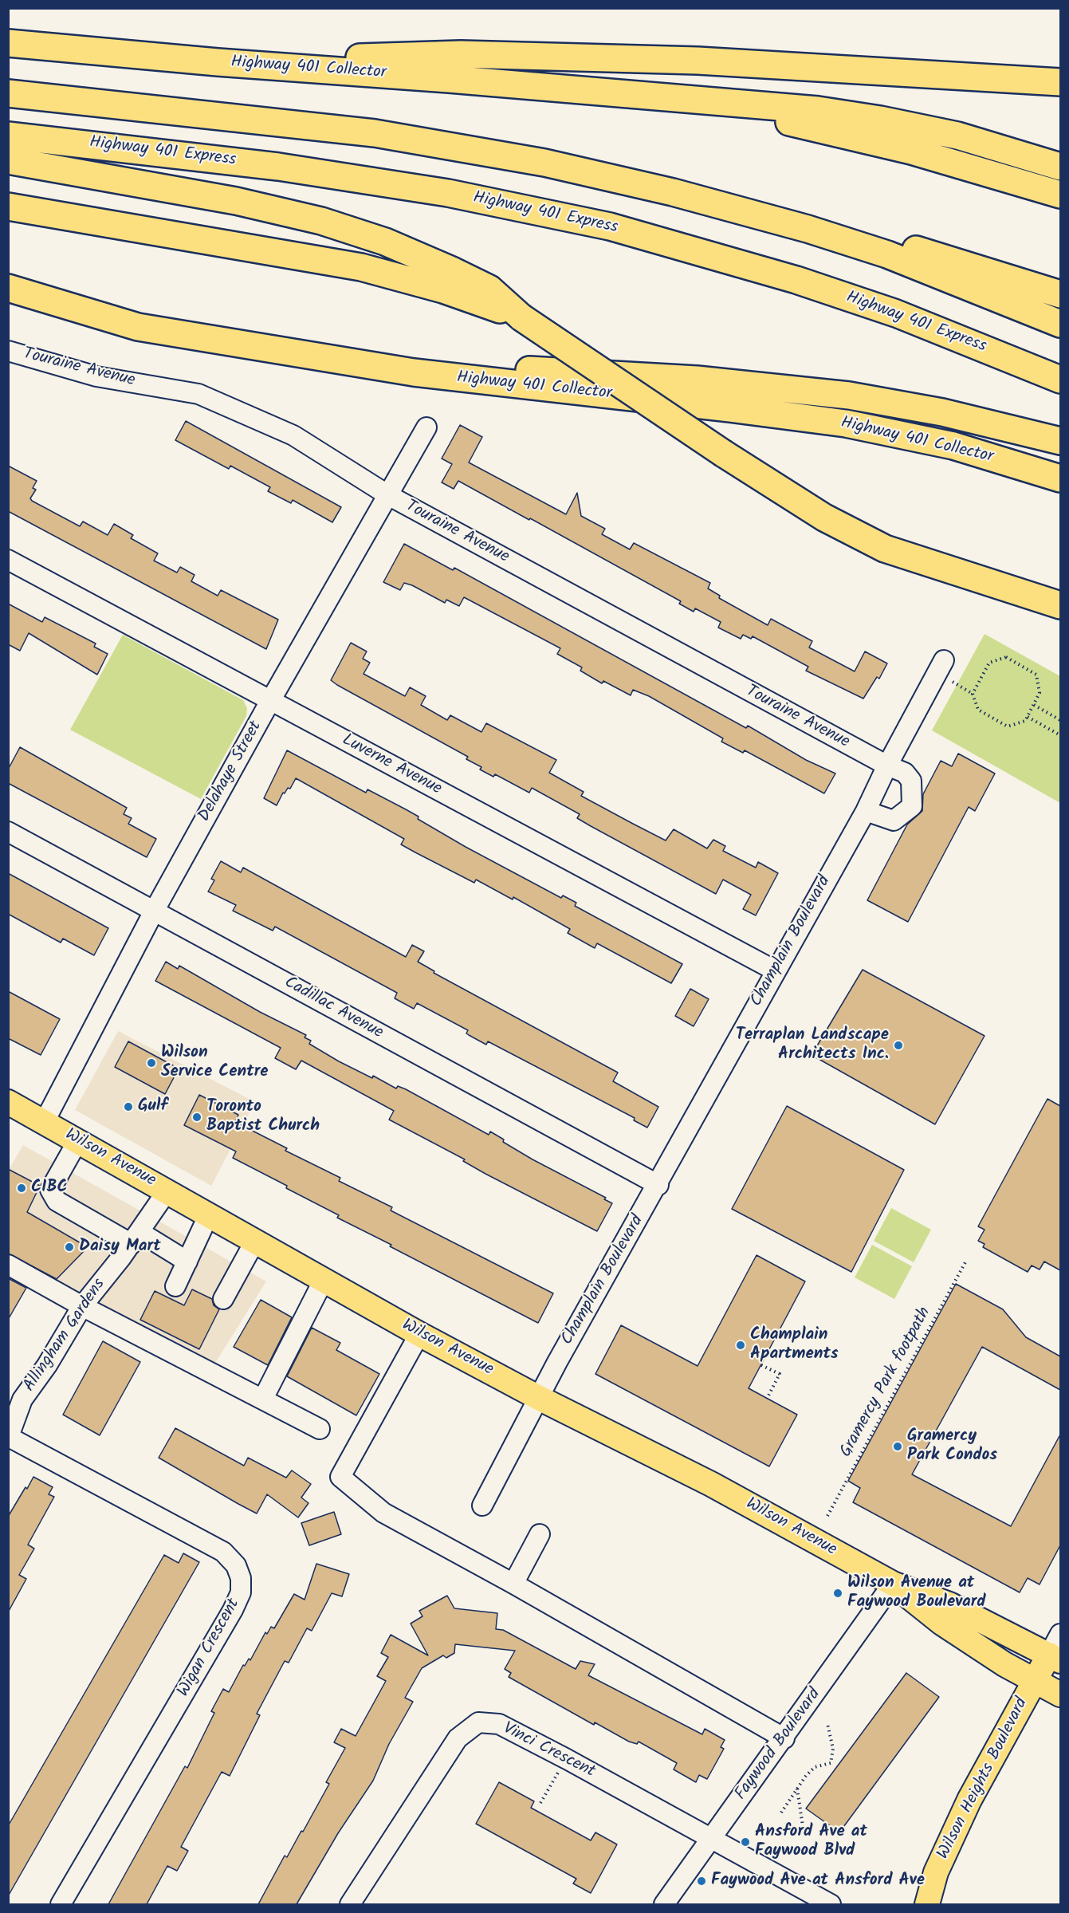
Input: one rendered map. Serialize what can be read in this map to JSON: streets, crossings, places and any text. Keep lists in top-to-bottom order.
{
  "streets": {
    "highway": ["Highway 401 Collector", "Highway 401 Express"],
    "main road": ["Wilson Avenue", "Wilson Heights Boulevard"],
    "street": [
      "Touraine Avenue",
      "Luverne Avenue",
      "Delahaye Street",
      "Champlain Boulevard",
      "Cadillac Avenue",
      "Allingham Gardens",
      "Wigan Crescent",
      "Faywood Boulevard",
      "Vinci Crescent"
    ],
    "path": ["Gramercy Park footpath"]
  },
  "crossings": [
    ["Touraine Avenue", "Delahaye Street"],
    ["Touraine Avenue", "Champlain Boulevard"],
    ["Luverne Avenue", "Delahaye Street"],
    ["Luverne Avenue", "Champlain Boulevard"],
    ["Delahaye Street", "Cadillac Avenue"],
    ["Delahaye Street", "Wilson Avenue"],
    ["Champlain Boulevard", "Cadillac Avenue"],
    ["Champlain Boulevard", "Wilson Avenue"],
    ["Wilson Avenue", "Allingham Gardens"],
    ["Wilson Avenue", "Faywood Boulevard"],
    ["Wilson Avenue", "Wilson Heights Boulevard"],
    ["Allingham Gardens", "Wigan Crescent"],
    ["Faywood Boulevard", "Vinci Crescent"]
  ],
  "places": [
    "Terraplan Landscape Architects Inc.",
    "Wilson Service Centre",
    "Gulf",
    "Toronto Baptist Church",
    "CIBC",
    "Daisy Mart",
    "Champlain Apartments",
    "Gramercy Park Condos",
    "Wilson Avenue at Faywood Boulevard",
    "Ansford Ave at Faywood Blvd",
    "Faywood Ave at Ansford Ave"
  ]
}
